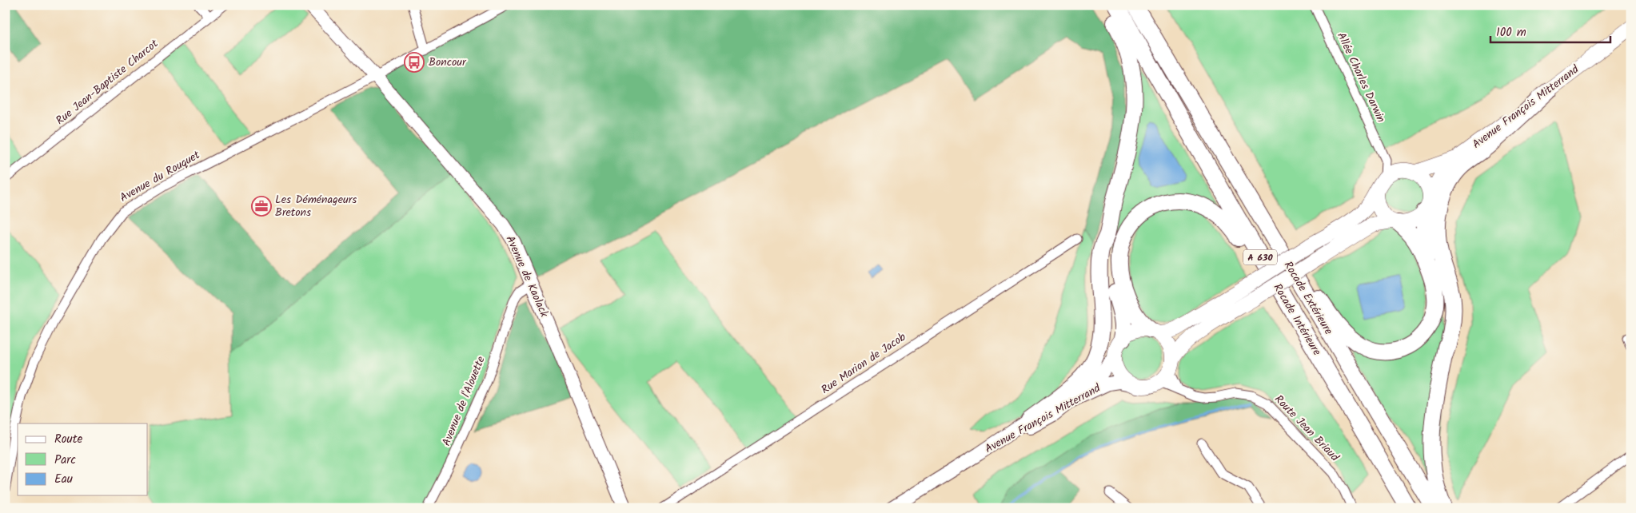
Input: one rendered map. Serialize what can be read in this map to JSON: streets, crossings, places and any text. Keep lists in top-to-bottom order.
{
  "streets": {
    "highway": ["A 630", "Rocade Extérieure", "Rocade Intérieure"],
    "main road": ["Avenue François Mitterrand", "Avenue de Kaolack"],
    "street": [
      "Allée Charles Darwin",
      "Rue Jean-Baptiste Charcot",
      "Avenue du Rouquet",
      "Rue Marion de Jacob",
      "Avenue de l'Alouette",
      "Route Jean Briaud"
    ]
  },
  "crossings": [
    ["Allée Charles Darwin", "Avenue François Mitterrand"],
    ["Avenue François Mitterrand", "Route Jean Briaud"],
    ["Avenue du Rouquet", "Avenue de Kaolack"],
    ["Avenue de Kaolack", "Avenue de l'Alouette"]
  ],
  "places": {
    "bus stop": ["Boncour"],
    "office": ["Les Déménageurs Bretons"]
  },
  "legend": ["Route", "Parc", "Eau"],
  "scale_bar": "100 m"
}
